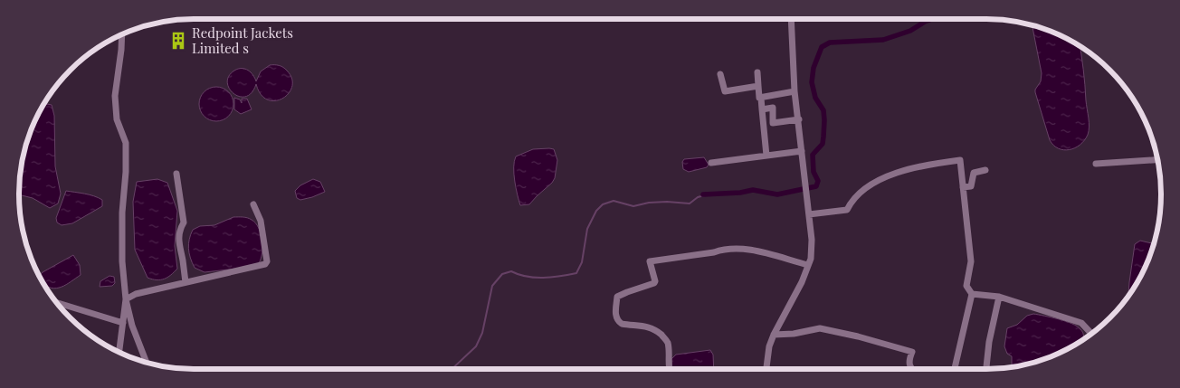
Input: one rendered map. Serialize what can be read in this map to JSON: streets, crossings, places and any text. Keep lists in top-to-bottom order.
{
  "places": {
    "building": ["Redpoint Jackets Limited s"]
  }
}
